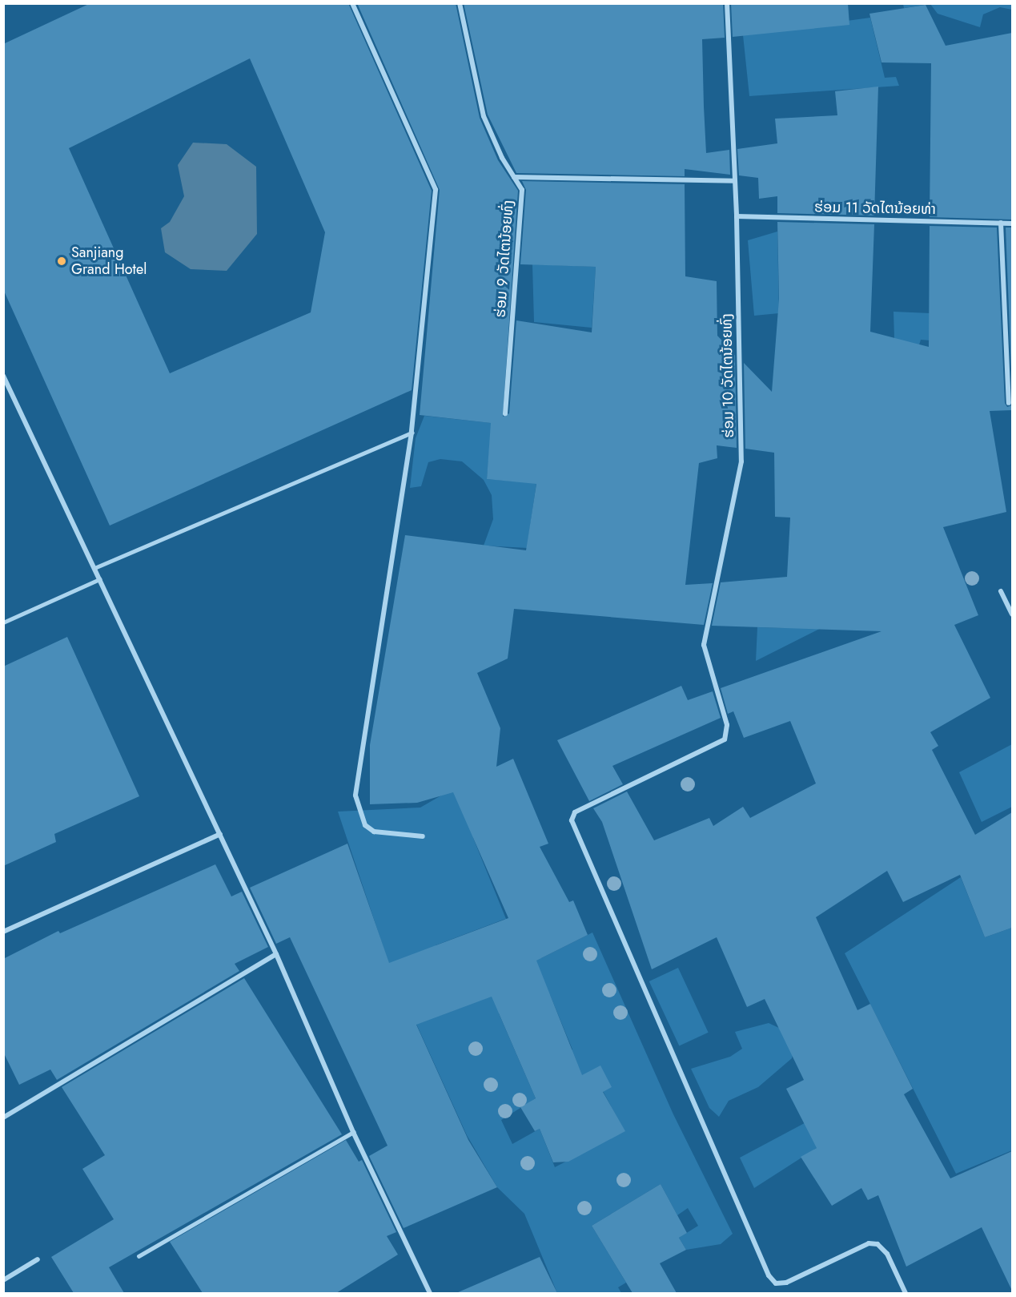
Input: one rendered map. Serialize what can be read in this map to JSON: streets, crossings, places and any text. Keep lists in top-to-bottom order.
{
  "streets": {
    "street": ["ຮ່ອມ 11 ວັດໄຕນ້ອຍທ່າ", "ຮ່ອມ 9 ວັດໄຕນ້ອຍທົ່ງ", "ຮ່ອມ 10 ວັດໄຕນ້ອຍທົ່ງ"]
  },
  "crossings": [
    ["ຮ່ອມ 11 ວັດໄຕນ້ອຍທ່າ", "ຮ່ອມ 10 ວັດໄຕນ້ອຍທົ່ງ"]
  ],
  "places": ["Sanjiang Grand Hotel"]
}
